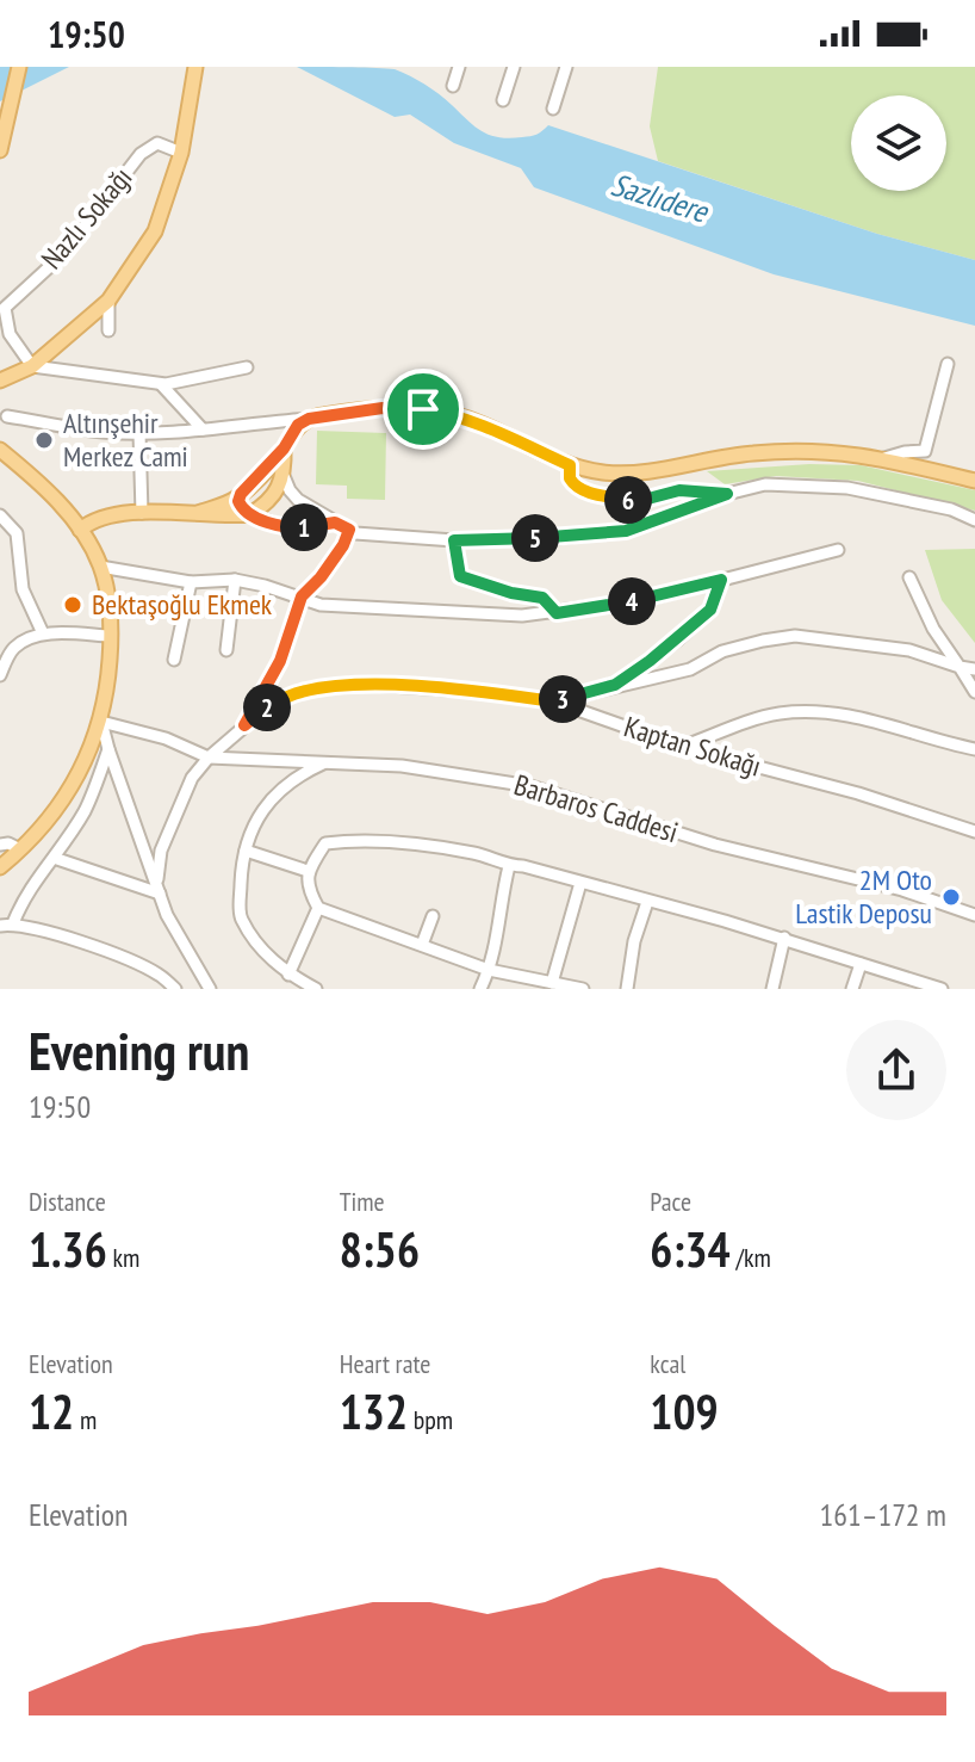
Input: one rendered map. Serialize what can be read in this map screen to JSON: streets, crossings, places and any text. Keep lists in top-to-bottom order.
{
  "streets": {
    "street": ["Nazlı Sokağı", "Kaptan Sokağı", "Barbaros Caddesi"]
  },
  "water": ["Sazlıdere"],
  "places": ["Altınşehir Merkez Cami", "Bektaşoğlu Ekmek", "2M Oto Lastik Deposu"],
  "page": {
    "status": "19:50",
    "pins": [
      "6",
      "1",
      "5",
      "4",
      "3",
      "2"
    ],
    "heading": ["Evening run", "19:50"],
    "stats": [
      ["Distance", "1.36 km"],
      ["Time", "8:56"],
      ["Pace", "6:34 /km"],
      ["Elevation", "12 m"],
      ["Heart rate", "132 bpm"],
      ["kcal", "109"]
    ],
    "chart": ["Elevation", "161–172 m"]
  }
}
